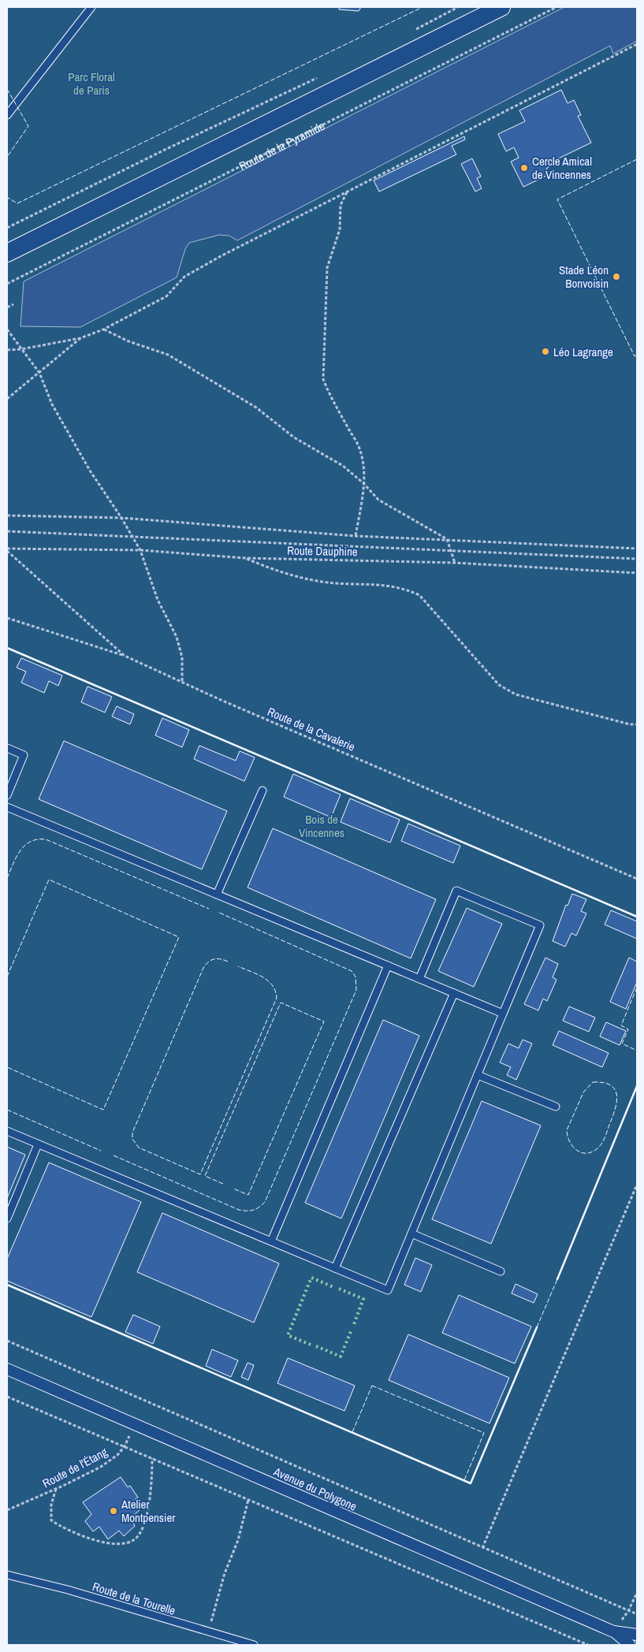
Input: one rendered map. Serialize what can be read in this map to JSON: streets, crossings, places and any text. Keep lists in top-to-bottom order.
{
  "streets": {
    "street": ["Avenue du Polygone"],
    "lane": ["Route de la Tourelle"],
    "path": [
      "Route de la Pyramide",
      "Route Dauphine",
      "Route de la Cavalerie",
      "Route de l'Étang"
    ]
  },
  "crossings": [
    ["Route Dauphine", "Route de la Cavalerie"],
    ["Route de l'Étang", "Avenue du Polygone"]
  ],
  "parks": ["Parc Floral de Paris", "Bois de Vincennes"],
  "places": [
    "Cercle Amical de Vincennes",
    "Stade Léon Bonvoisin",
    "Léo Lagrange",
    "Atelier Montpensier"
  ]
}
